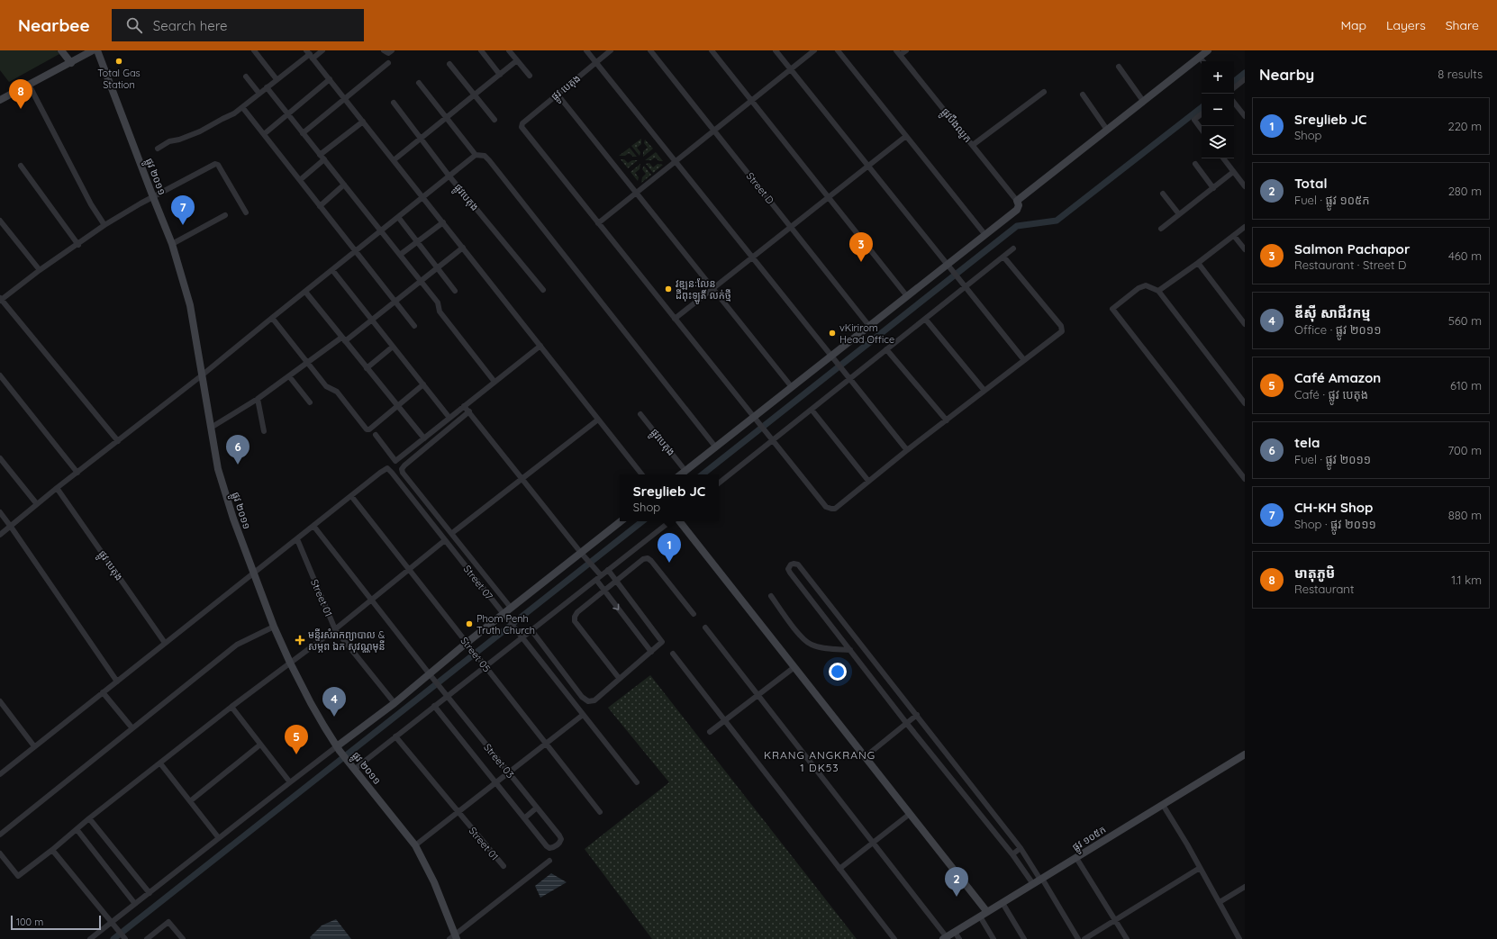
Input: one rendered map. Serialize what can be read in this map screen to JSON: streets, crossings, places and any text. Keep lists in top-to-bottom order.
{
  "streets": {
    "street": [
      "ផ្លូវ បេតុង",
      "ផ្លូវបឹងឈូក",
      "ផ្លូវ ២០១១",
      "Street D",
      "ផ្លូវបេតុង",
      "Street 07",
      "Street 01",
      "Street 05",
      "Street 03",
      "ផ្លូវ ១០៥ក"
    ]
  },
  "crossings": [
    ["Street 07", "Street 05"]
  ],
  "districts": ["KRANG ANGKRANG 1 DK53"],
  "places": {
    "other": [
      "Total Gas Station",
      "វឌ្ឍនៈលែន ដីពុះឡូតិ៍ លក់ថ្មី",
      "vKirirom Head Office",
      "Phom Penh Truth Church"
    ],
    "health": ["មន្ទីរសំរាកព្យាបាល & សម្ភព ឯក សុវណ្ណមុនី"]
  },
  "scale_bar": "100 m",
  "page": {
    "header": "Nearbee",
    "search": "Search here",
    "nav": ["Map", "Layers", "Share"],
    "heading": ["Nearby", "8 results"],
    "map_buttons": ["+", "−"],
    "pins": [
      "8",
      "7",
      "3",
      "6",
      "1",
      "4",
      "5",
      "2"
    ],
    "list": [
      {
        "mark": "1",
        "name": "Sreylieb JC",
        "note": "Shop",
        "value": "220 m"
      },
      {
        "mark": "2",
        "name": "Total",
        "note": "Fuel · ផ្លូវ ១០៥ក",
        "value": "280 m"
      },
      {
        "mark": "3",
        "name": "Salmon Pachapor",
        "note": "Restaurant · Street D",
        "value": "460 m"
      },
      {
        "mark": "4",
        "name": "ឌីស៊ី សាជីវកម្ម",
        "note": "Office · ផ្លូវ ២០១១",
        "value": "560 m"
      },
      {
        "mark": "5",
        "name": "Café Amazon",
        "note": "Café · ផ្លូវ បេតុង",
        "value": "610 m"
      },
      {
        "mark": "6",
        "name": "tela",
        "note": "Fuel · ផ្លូវ ២០១១",
        "value": "700 m"
      },
      {
        "mark": "7",
        "name": "CH-KH Shop",
        "note": "Shop · ផ្លូវ ២០១១",
        "value": "880 m"
      },
      {
        "mark": "8",
        "name": "មាតុភូមិ",
        "note": "Restaurant",
        "value": "1.1 km"
      }
    ],
    "popup": ["Sreylieb JC", "Shop"],
    "scale": "100 m"
  }
}
